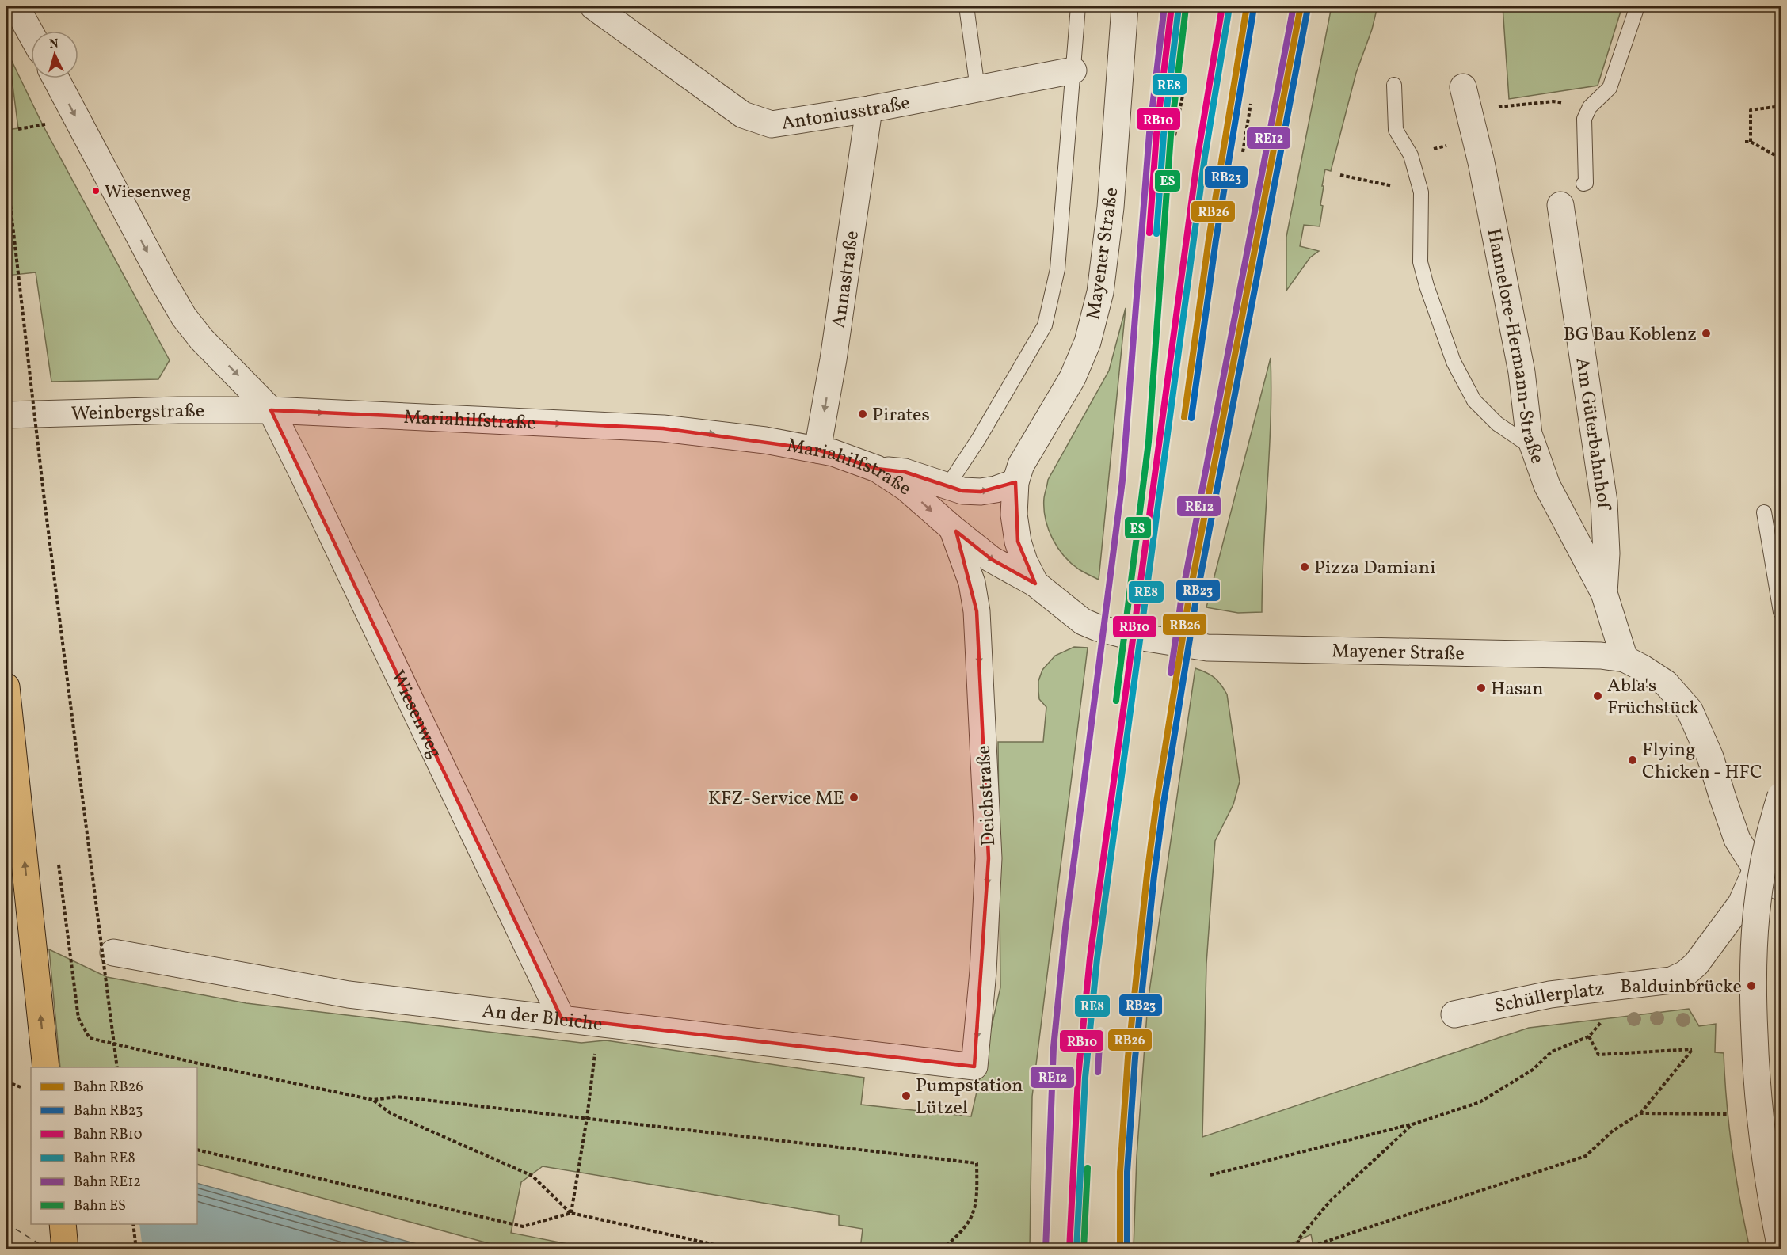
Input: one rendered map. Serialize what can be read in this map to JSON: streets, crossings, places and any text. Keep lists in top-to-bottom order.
{
  "streets": {
    "street": [
      "Antoniusstraße",
      "Mayener Straße",
      "Annastraße",
      "Hannelore-Hermann-Straße",
      "Weinbergstraße",
      "Mariahilfstraße",
      "Am Güterbahnhof",
      "Wiesenweg",
      "Deichstraße",
      "Schüllerplatz",
      "An der Bleiche"
    ]
  },
  "crossings": [
    ["Antoniusstraße", "Annastraße"],
    ["Mayener Straße", "Mariahilfstraße"],
    ["Mayener Straße", "Am Güterbahnhof"],
    ["Mayener Straße", "Schüllerplatz"],
    ["Annastraße", "Mariahilfstraße"],
    ["Hannelore-Hermann-Straße", "Am Güterbahnhof"],
    ["Weinbergstraße", "Mariahilfstraße"],
    ["Weinbergstraße", "Wiesenweg"],
    ["Mariahilfstraße", "Wiesenweg"],
    ["Mariahilfstraße", "Deichstraße"],
    ["Wiesenweg", "An der Bleiche"],
    ["Deichstraße", "An der Bleiche"]
  ],
  "one_way": ["Annastraße", "Mariahilfstraße", "Deichstraße"],
  "places": [
    "Wiesenweg",
    "BG Bau Koblenz",
    "Pirates",
    "Pizza Damiani",
    "Hasan",
    "Abla's Früchstück",
    "Flying Chicken - HFC",
    "KFZ-Service ME",
    "Balduinbrücke",
    "Pumpstation Lützel"
  ],
  "lines": [
    "rail line RB26",
    "rail line RB10",
    "rail line RE12",
    "rail line RB23",
    "rail line RE8",
    "rail line ES"
  ],
  "legend": [
    "Bahn RB26",
    "Bahn RB23",
    "Bahn RB10",
    "Bahn RE8",
    "Bahn RE12",
    "Bahn ES"
  ],
  "north": "top"
}
